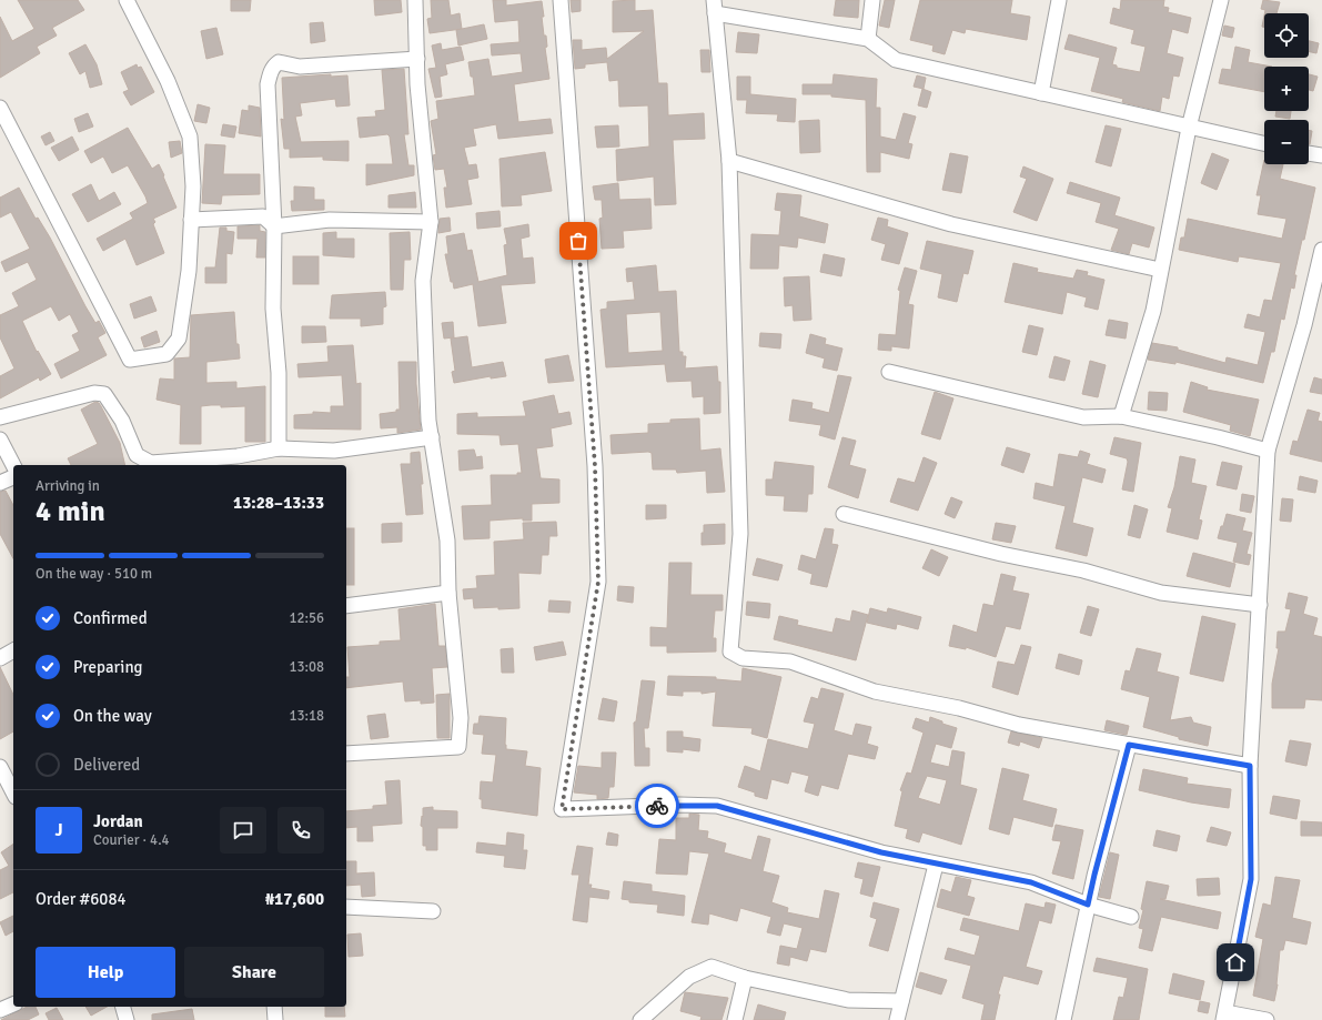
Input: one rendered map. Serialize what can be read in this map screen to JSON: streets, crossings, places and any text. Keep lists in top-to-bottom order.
{
  "page": {
    "map_buttons": ["+", "−"],
    "heading": ["4 min", "Arriving in", "13:28–13:33"],
    "panel": [
      "Jordan",
      "Courier · 4.4",
      "Order #6084",
      "₦17,600"
    ],
    "bar": "On the way · 510 m",
    "list": [
      ["Confirmed", "12:56"],
      ["Preparing", "13:08"],
      ["On the way", "13:18"],
      "Delivered"
    ],
    "round": "J",
    "buttons": ["Help", "Share"]
  }
}
